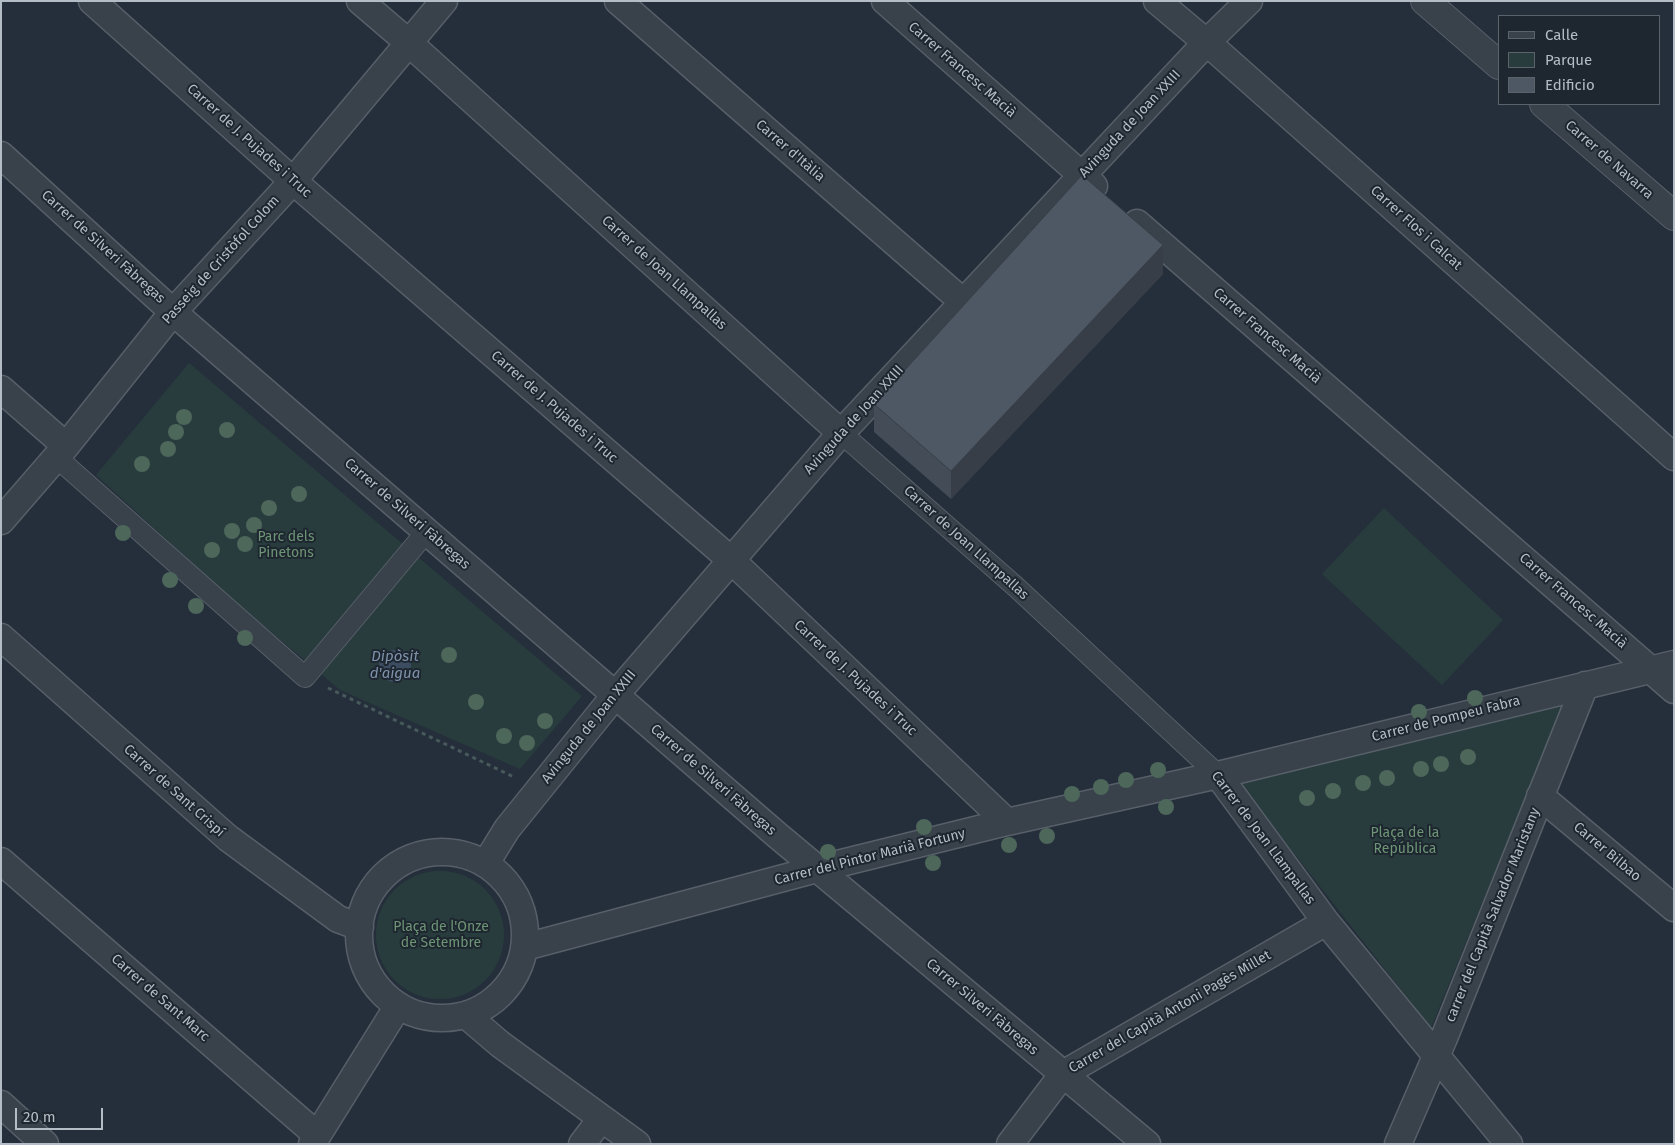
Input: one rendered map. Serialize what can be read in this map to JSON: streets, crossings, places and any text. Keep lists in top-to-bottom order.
{
  "streets": {
    "street": [
      "Carrer Francesc Macià",
      "Avinguda de Joan XXIII",
      "Carrer de J. Pujades i Truc",
      "Carrer d'Itàlia",
      "Carrer de Navarra",
      "Carrer Flos i Calcat",
      "Carrer de Silveri Fàbregas",
      "Passeig de Cristòfol Colom",
      "Carrer de Joan Llampallas",
      "Carrer de Pompeu Fabra",
      "Carrer de Sant Crispí",
      "Carrer Bilbao",
      "Carrer del Pintor Marià Fortuny",
      "carrer del Capità Salvador Maristany",
      "Carrer de Sant Marc",
      "Carrer Silveri Fàbregas",
      "Carrer del Capità Antoni Pagès Millet"
    ]
  },
  "crossings": [
    ["Carrer Francesc Macià", "Avinguda de Joan XXIII"],
    ["Carrer Francesc Macià", "Carrer de Pompeu Fabra"],
    ["Avinguda de Joan XXIII", "Carrer de J. Pujades i Truc"],
    ["Avinguda de Joan XXIII", "Carrer d'Itàlia"],
    ["Avinguda de Joan XXIII", "Carrer Flos i Calcat"],
    ["Avinguda de Joan XXIII", "Carrer de Silveri Fàbregas"],
    ["Avinguda de Joan XXIII", "Carrer de Joan Llampallas"],
    ["Avinguda de Joan XXIII", "Carrer de Sant Crispí"],
    ["Avinguda de Joan XXIII", "Carrer del Pintor Marià Fortuny"],
    ["Carrer de J. Pujades i Truc", "Passeig de Cristòfol Colom"],
    ["Carrer de J. Pujades i Truc", "Carrer del Pintor Marià Fortuny"],
    ["Carrer de Silveri Fàbregas", "Passeig de Cristòfol Colom"],
    ["Carrer de Silveri Fàbregas", "Carrer del Pintor Marià Fortuny"],
    ["Carrer de Silveri Fàbregas", "Carrer Silveri Fàbregas"],
    ["Passeig de Cristòfol Colom", "Carrer de Joan Llampallas"],
    ["Carrer de Joan Llampallas", "Carrer de Pompeu Fabra"],
    ["Carrer de Joan Llampallas", "Carrer del Pintor Marià Fortuny"],
    ["Carrer de Joan Llampallas", "carrer del Capità Salvador Maristany"],
    ["Carrer de Joan Llampallas", "Carrer del Capità Antoni Pagès Millet"],
    ["Carrer de Pompeu Fabra", "Carrer del Pintor Marià Fortuny"],
    ["Carrer de Pompeu Fabra", "carrer del Capità Salvador Maristany"],
    ["Carrer de Sant Crispí", "Carrer del Pintor Marià Fortuny"],
    ["Carrer Bilbao", "carrer del Capità Salvador Maristany"],
    ["Carrer del Pintor Marià Fortuny", "Carrer Silveri Fàbregas"],
    ["Carrer Silveri Fàbregas", "Carrer del Capità Antoni Pagès Millet"]
  ],
  "water": ["Dipòsit d'aigua"],
  "parks": ["Parc dels Pinetons", "Plaça de la República", "Plaça de l'Onze de Setembre"],
  "legend": ["Calle", "Parque", "Edificio"],
  "scale_bar": "20 m"
}
